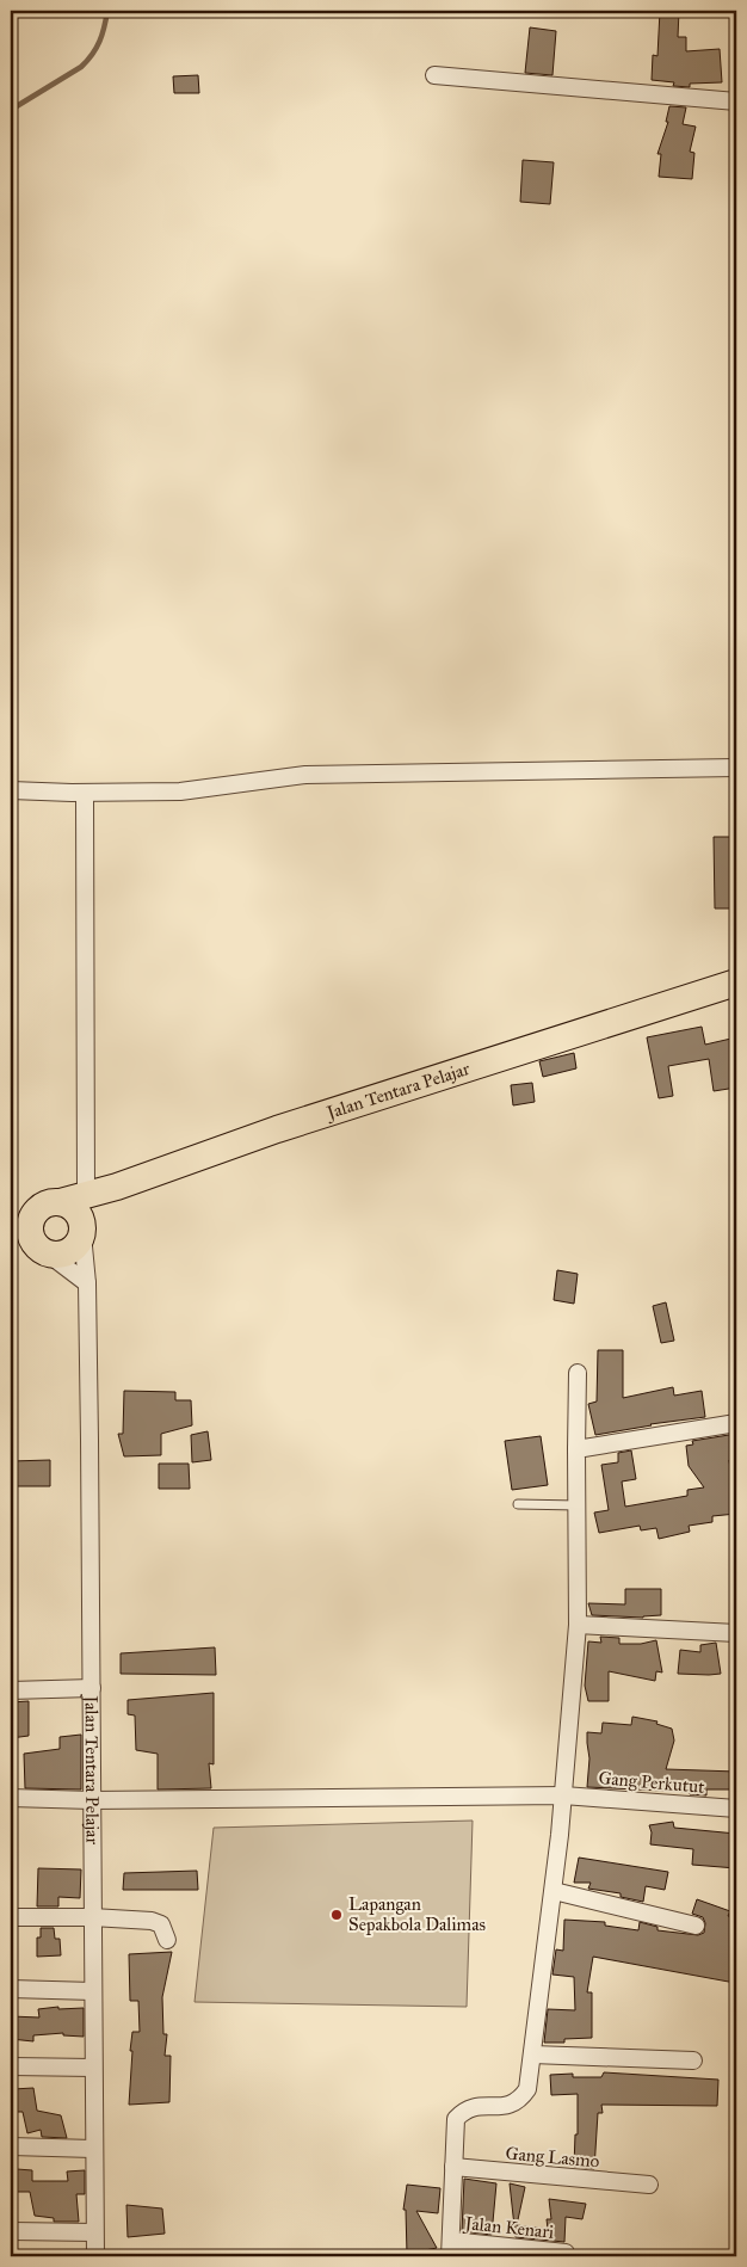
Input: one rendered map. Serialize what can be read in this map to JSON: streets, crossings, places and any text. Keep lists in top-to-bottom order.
{
  "streets": {
    "highway": ["Jalan Tentara Pelajar"],
    "street": ["Gang Perkutut", "Gang Lasmo", "Jalan Kenari"]
  },
  "crossings": [
    ["Jalan Tentara Pelajar", "Gang Perkutut"]
  ],
  "places": ["Lapangan Sepakbola Dalimas"]
}
